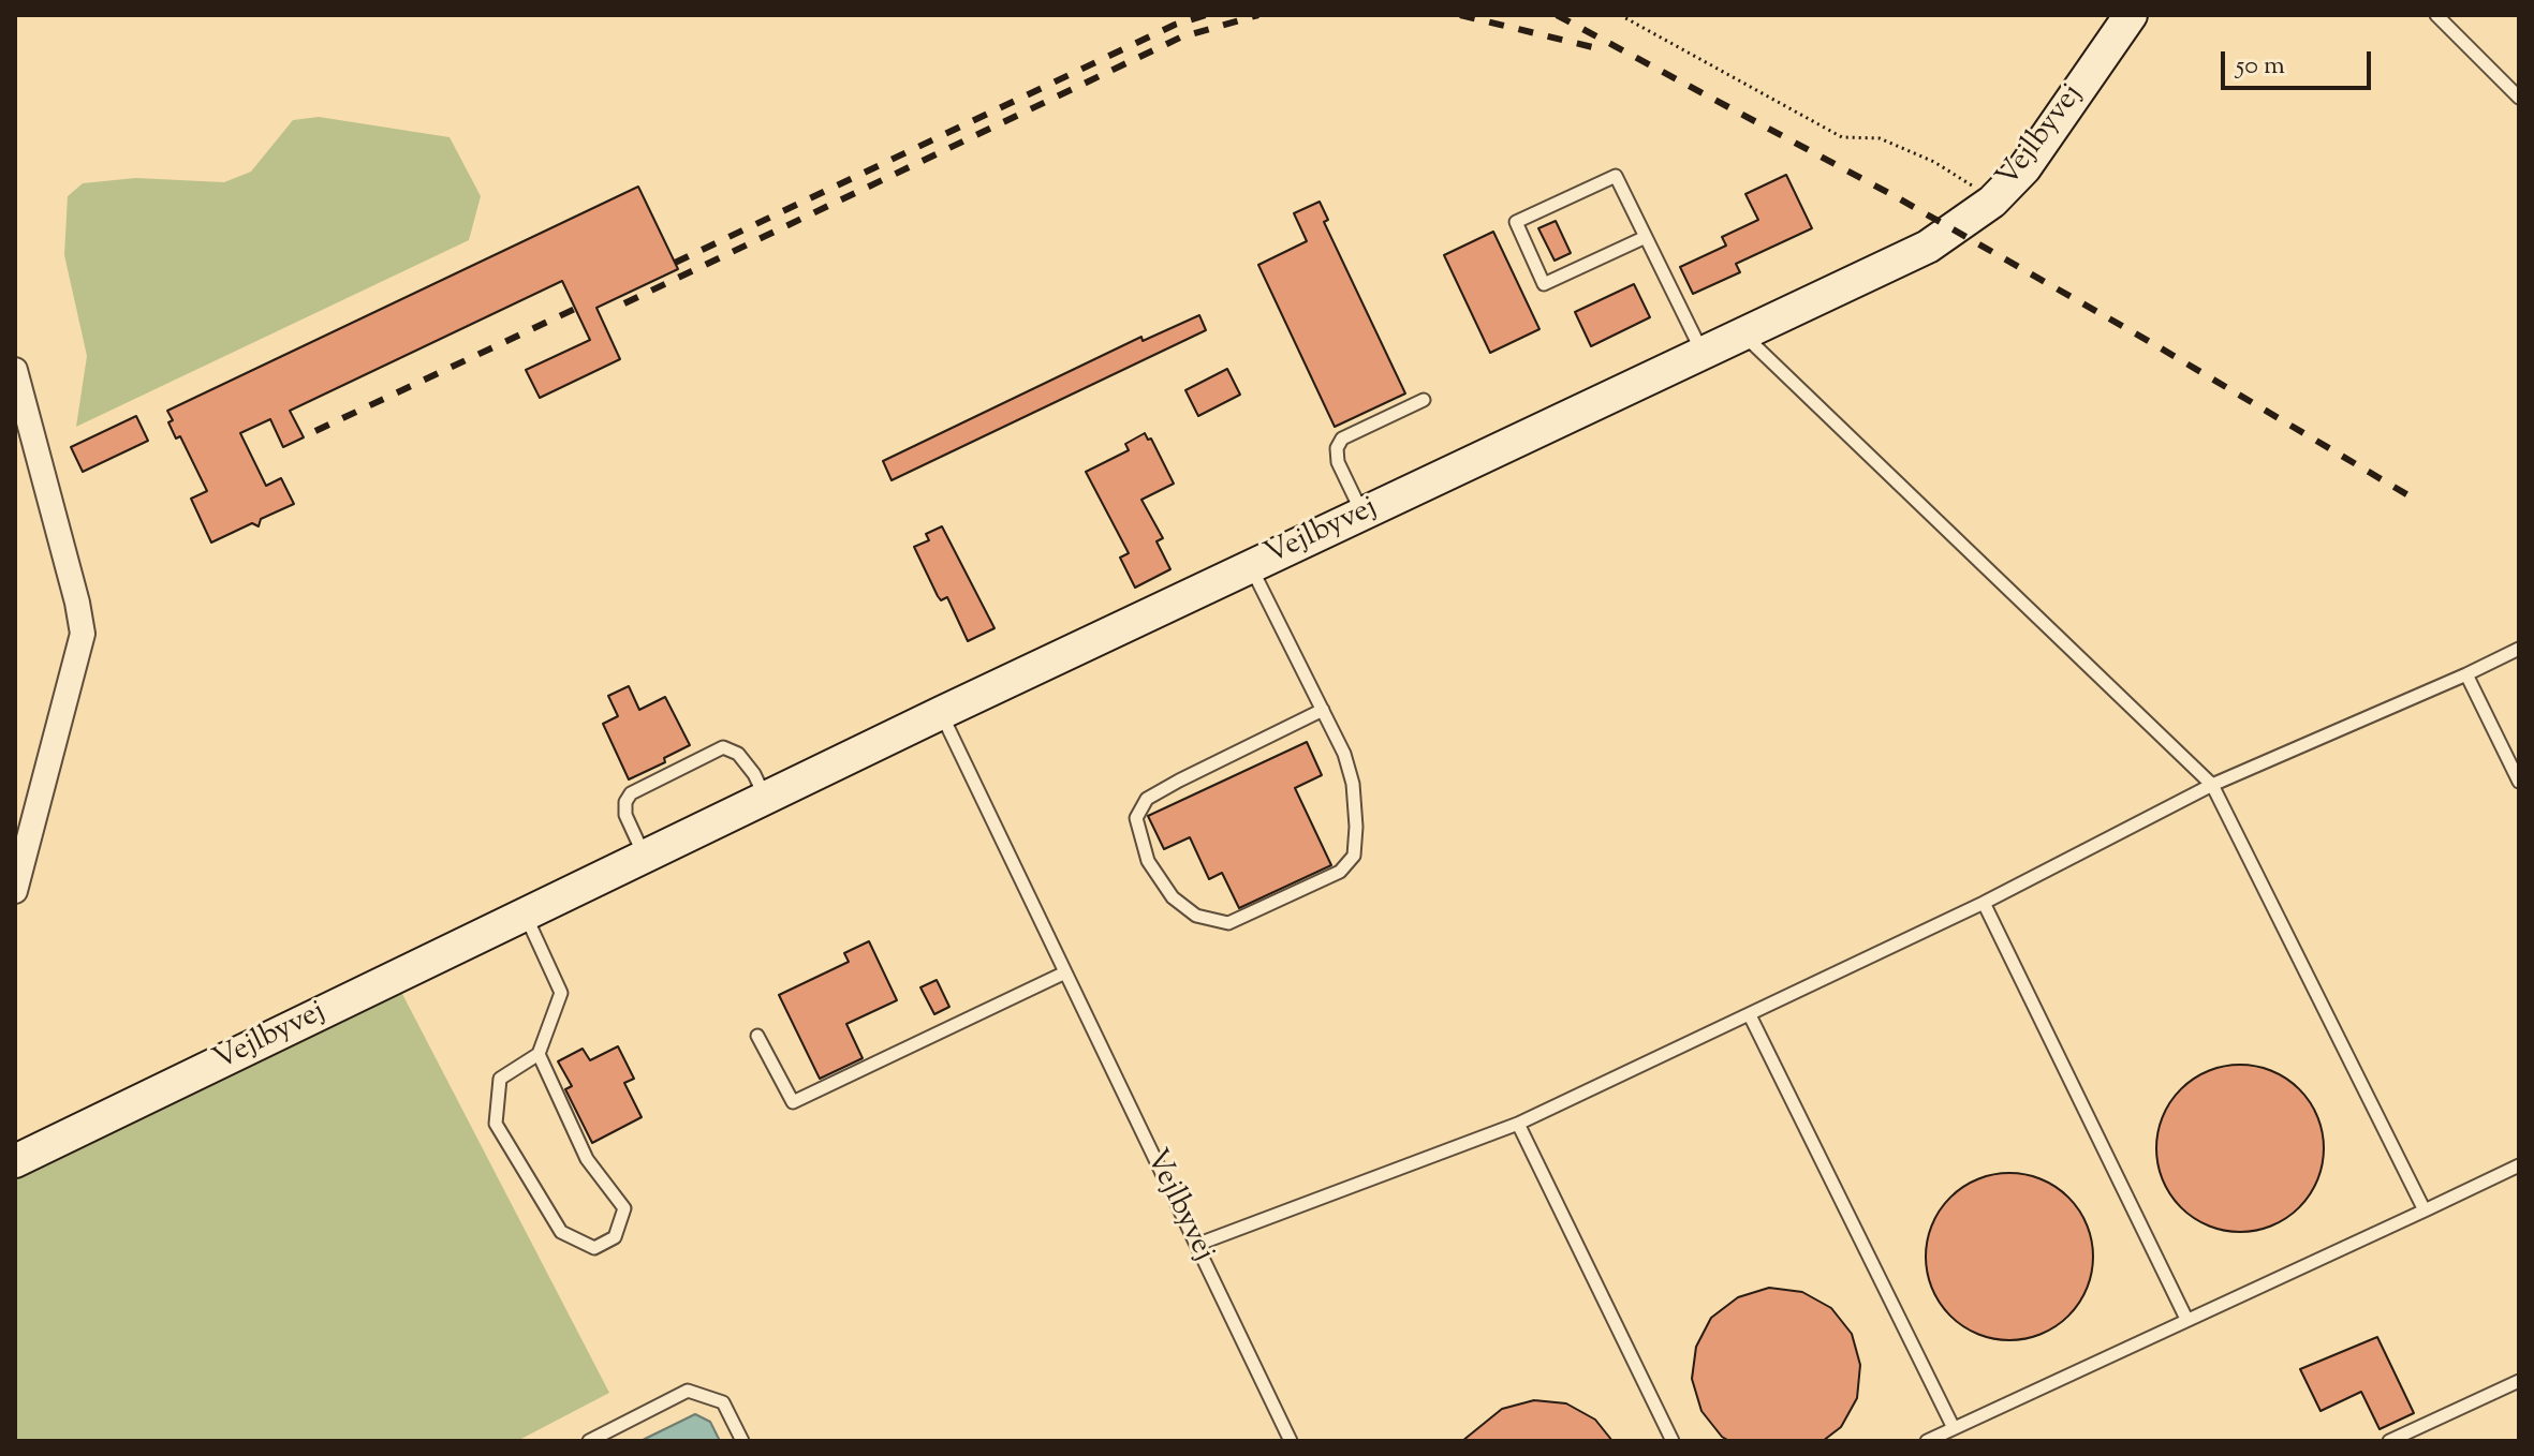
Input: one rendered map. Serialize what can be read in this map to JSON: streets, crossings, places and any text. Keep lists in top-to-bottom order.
{
  "streets": {
    "street": ["Vejlbyvej"]
  },
  "scale_bar": "50 m"
}
